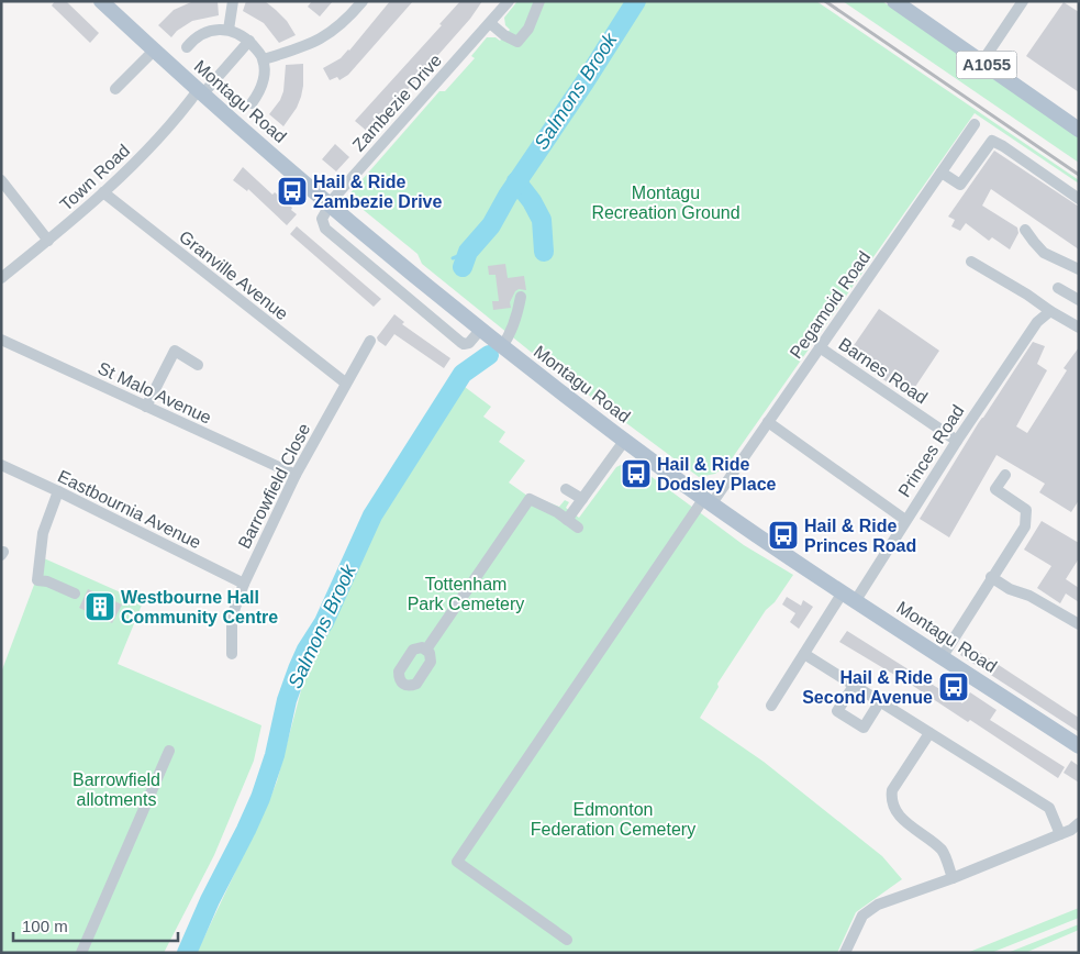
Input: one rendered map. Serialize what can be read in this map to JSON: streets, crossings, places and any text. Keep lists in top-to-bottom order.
{
  "streets": {
    "main road": ["A1055", "Montagu Road"],
    "street": [
      "Zambezie Drive",
      "Town Road",
      "Granville Avenue",
      "Pegamoid Road",
      "Barnes Road",
      "St Malo Avenue",
      "Princes Road",
      "Barrowfield Close",
      "Eastbournia Avenue"
    ]
  },
  "crossings": [
    ["Montagu Road", "Zambezie Drive"],
    ["Montagu Road", "Town Road"],
    ["Montagu Road", "Pegamoid Road"],
    ["Montagu Road", "Princes Road"],
    ["Town Road", "Granville Avenue"],
    ["Granville Avenue", "Barrowfield Close"],
    ["Pegamoid Road", "Barnes Road"],
    ["Barnes Road", "Princes Road"],
    ["St Malo Avenue", "Barrowfield Close"],
    ["Barrowfield Close", "Eastbournia Avenue"]
  ],
  "water": ["Salmons Brook"],
  "parks": [
    "Montagu Recreation Ground",
    "Tottenham Park Cemetery",
    "Barrowfield allotments",
    "Edmonton Federation Cemetery"
  ],
  "places": {
    "bus stop": [
      "Hail & Ride Zambezie Drive",
      "Hail & Ride Dodsley Place",
      "Hail & Ride Princes Road",
      "Hail & Ride Second Avenue"
    ],
    "building": ["Westbourne Hall Community Centre"]
  },
  "scale_bar": "100 m"
}
